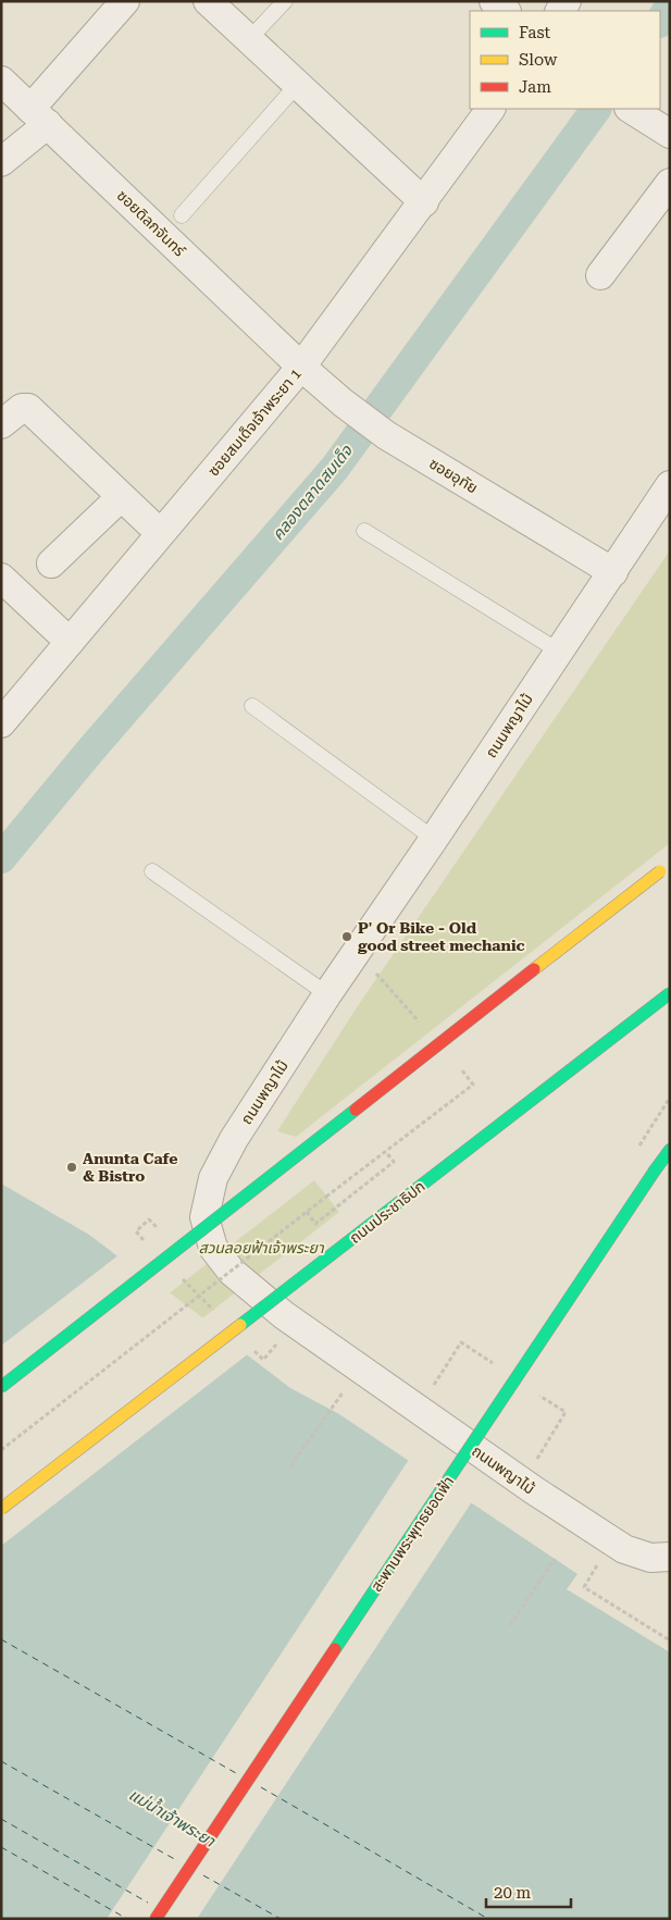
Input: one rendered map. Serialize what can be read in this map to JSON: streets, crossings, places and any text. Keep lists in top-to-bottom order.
{
  "streets": {
    "main road": ["ถนนประชาธิปก", "สะพานพระพุทธยอดฟ้า"],
    "street": [
      "ซอยดิลกจันทร์",
      "ซอยสมเด็จเจ้าพระยา 1",
      "ซอยอุทัย",
      "ถนนพญาไม้"
    ]
  },
  "crossings": [
    ["ซอยดิลกจันทร์", "ซอยสมเด็จเจ้าพระยา 1"],
    ["ซอยดิลกจันทร์", "ซอยอุทัย"],
    ["ซอยสมเด็จเจ้าพระยา 1", "ซอยอุทัย"],
    ["ซอยอุทัย", "ถนนพญาไม้"]
  ],
  "water": ["คลองตลาดสมเด็จ", "แม่น้ำเจ้าพระยา"],
  "parks": ["สวนลอยฟ้าเจ้าพระยา"],
  "places": ["P' Or Bike - Old good street mechanic", "Anunta Cafe & Bistro"],
  "legend": ["Fast", "Slow", "Jam"],
  "scale_bar": "20 m"
}
